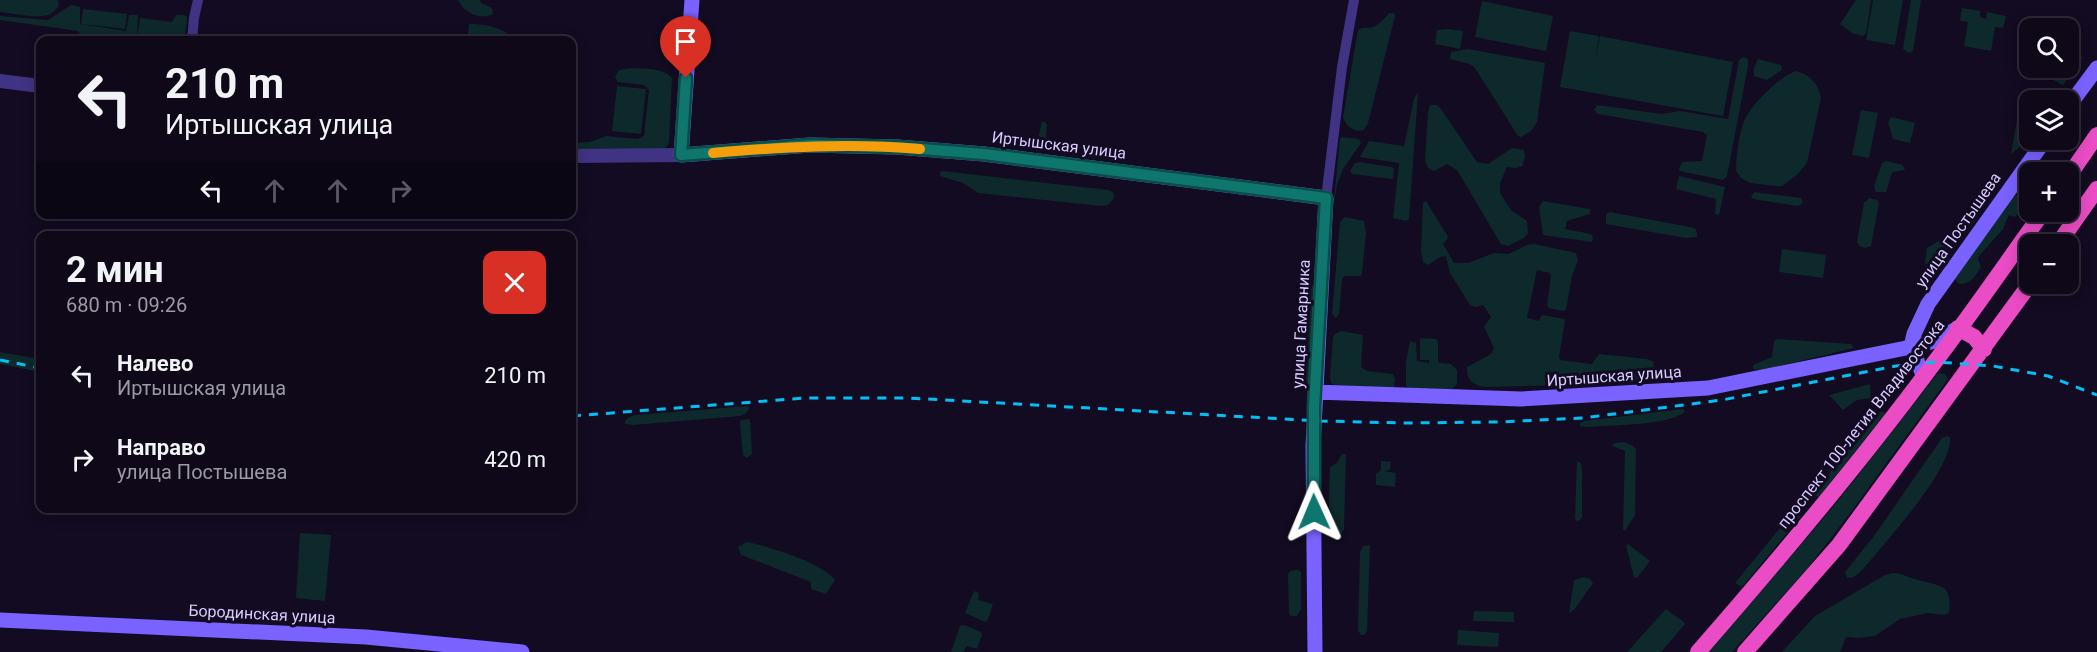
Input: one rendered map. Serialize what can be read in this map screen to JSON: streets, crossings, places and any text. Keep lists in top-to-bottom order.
{
  "streets": {
    "highway": ["проспект 100-летия Владивостока"],
    "main road": [
      "Иртышская улица",
      "улица Постышева",
      "улица Гамарника",
      "Бородинская улица"
    ]
  },
  "crossings": [
    ["Иртышская улица", "улица Постышева"],
    ["Иртышская улица", "улица Гамарника"],
    ["Иртышская улица", "проспект 100-летия Владивостока"]
  ],
  "page": {
    "map_buttons": ["+", "−"],
    "turn": ["210 m", "Иртышская улица"],
    "heading": ["2 мин", "680 m · 09:26"],
    "list": [
      {
        "name": "Налево",
        "note": "Иртышская улица",
        "value": "210 m"
      },
      {
        "name": "Направо",
        "note": "улица Постышева",
        "value": "420 m"
      }
    ]
  }
}
